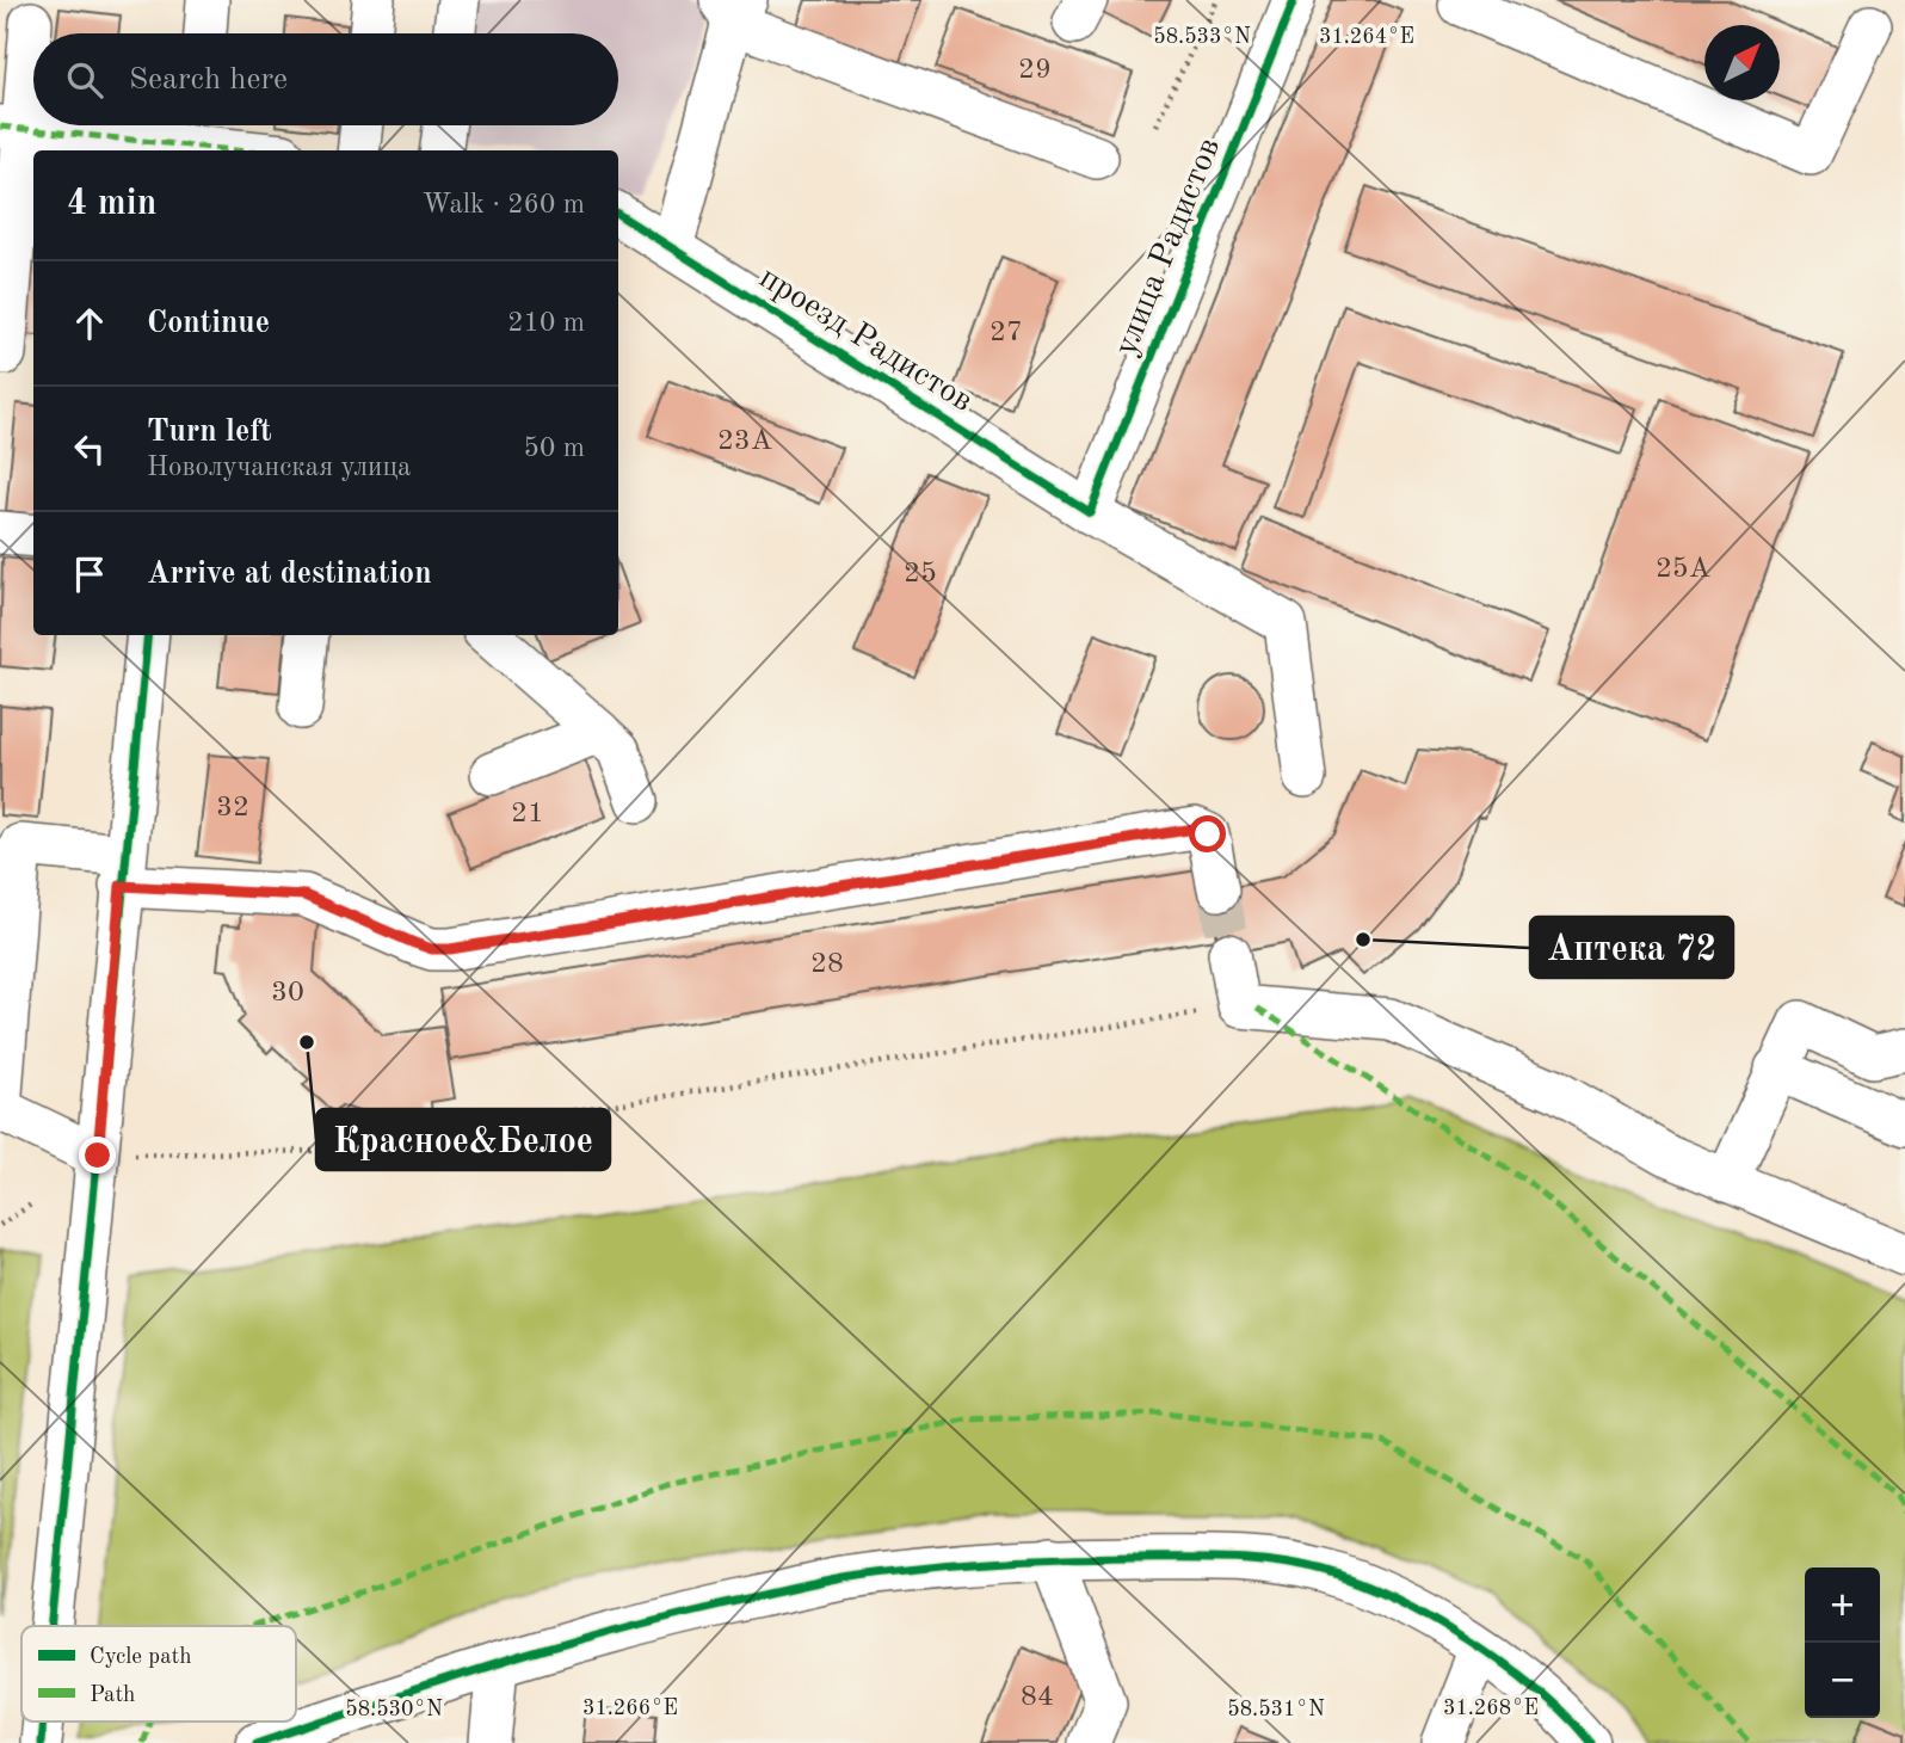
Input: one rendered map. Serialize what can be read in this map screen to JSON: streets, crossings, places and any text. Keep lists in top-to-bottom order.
{
  "streets": {
    "street": ["улица Радистов", "проезд Радистов"]
  },
  "crossings": [
    ["улица Радистов", "проезд Радистов"]
  ],
  "places": ["Аптека 72", "Красное&Белое"],
  "house_numbers": [
    "29",
    "27",
    "23А",
    "25А",
    "25",
    "32",
    "21",
    "28",
    "30",
    "84"
  ],
  "legend": ["Cycle path", "Path"],
  "north": "top right",
  "page": {
    "search": "Search here",
    "heading": ["4 min", "Walk · 260 m"],
    "list": [
      ["Continue", "210 m"],
      ["Turn left", "Новолучанская улица", "50 m"],
      "Arrive at destination"
    ],
    "map_buttons": ["+", "−"]
  },
  "coordinates": [
    "58.533°N",
    "31.264°E",
    "31.266°E",
    "31.268°E",
    "58.530°N",
    "58.531°N"
  ]
}
